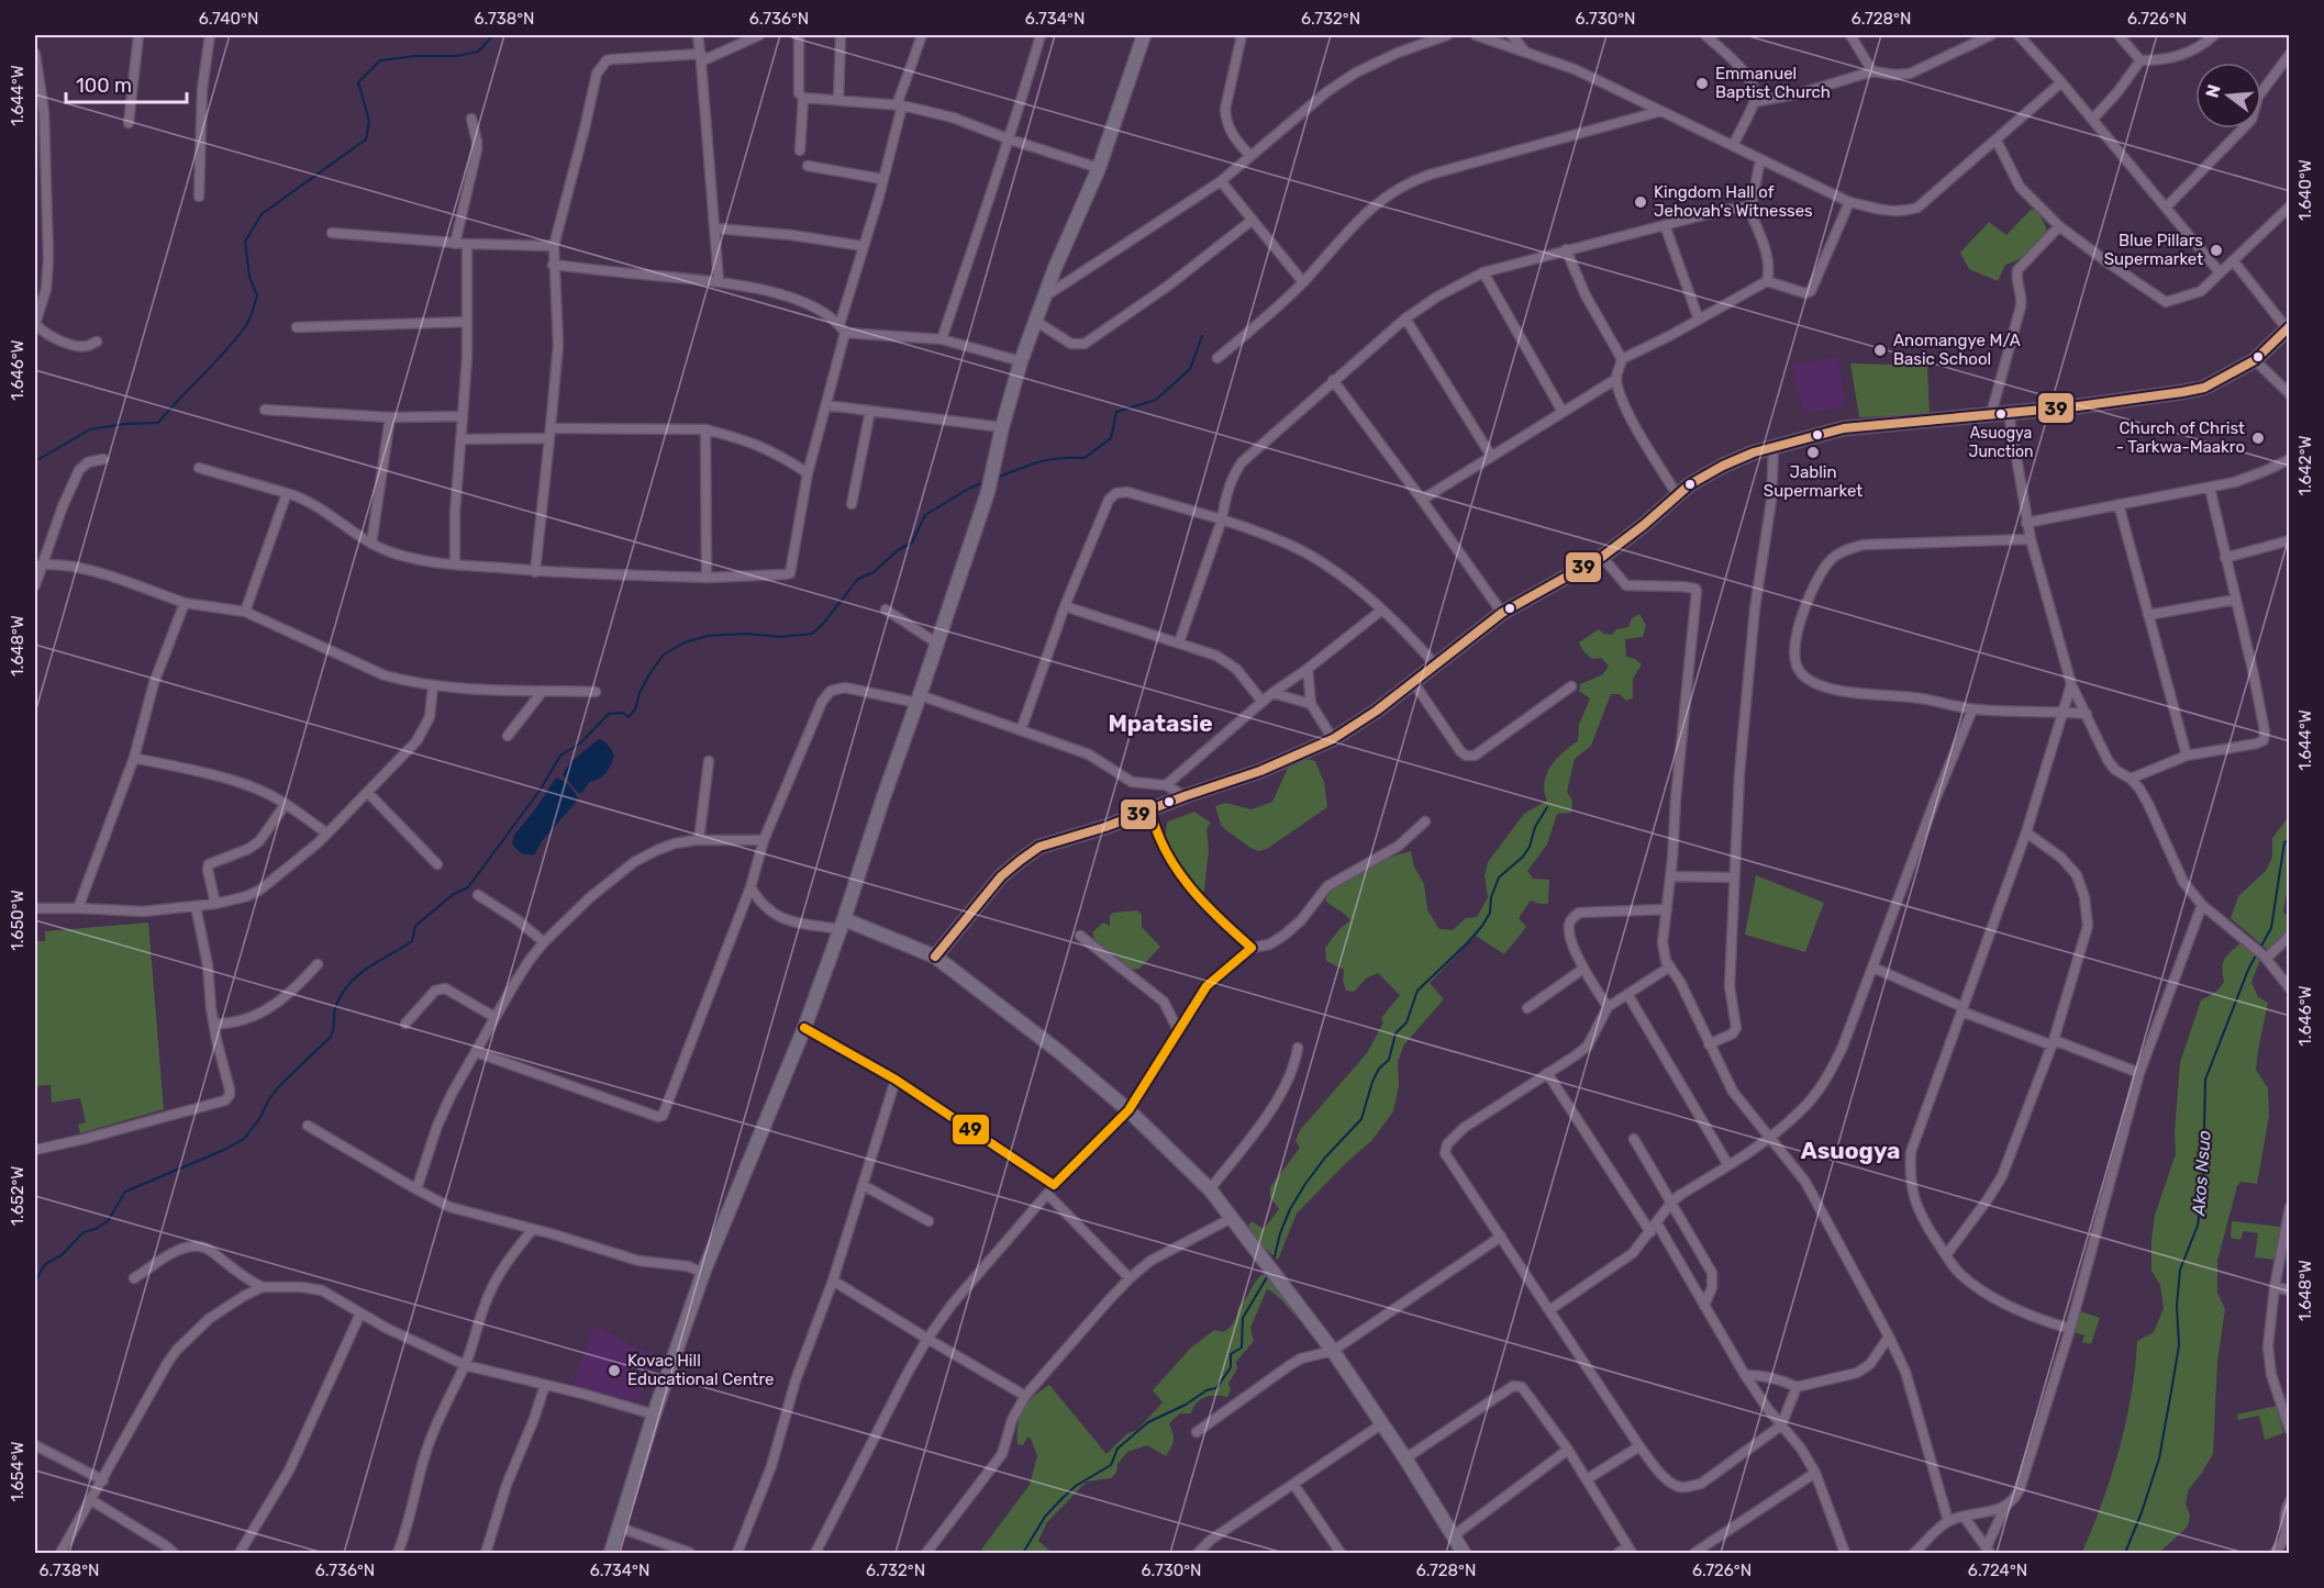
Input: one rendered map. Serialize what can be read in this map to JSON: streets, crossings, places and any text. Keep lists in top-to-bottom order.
{
  "districts": ["Mpatasie", "Asuogya"],
  "water": ["Akos Nsuo"],
  "places": [
    "Emmanuel Baptist Church",
    "Kingdom Hall of Jehovah's Witnesses",
    "Blue Pillars Supermarket",
    "Anomangye M/A Basic School",
    "Asuogya Junction",
    "Church of Christ - Tarkwa-Maakro",
    "Jablin Supermarket",
    "Kovac Hill Educational Centre"
  ],
  "lines": ["transit line 39", "transit line 49"],
  "scale_bar": "100 m",
  "north": "left",
  "coordinates": [
    "6.740°N",
    "6.738°N",
    "6.736°N",
    "6.734°N",
    "6.732°N",
    "6.730°N",
    "6.728°N",
    "6.726°N",
    "1.644°W",
    "1.640°W",
    "1.646°W",
    "1.642°W",
    "1.648°W",
    "1.650°W",
    "1.652°W",
    "1.654°W",
    "6.724°N"
  ]
}
